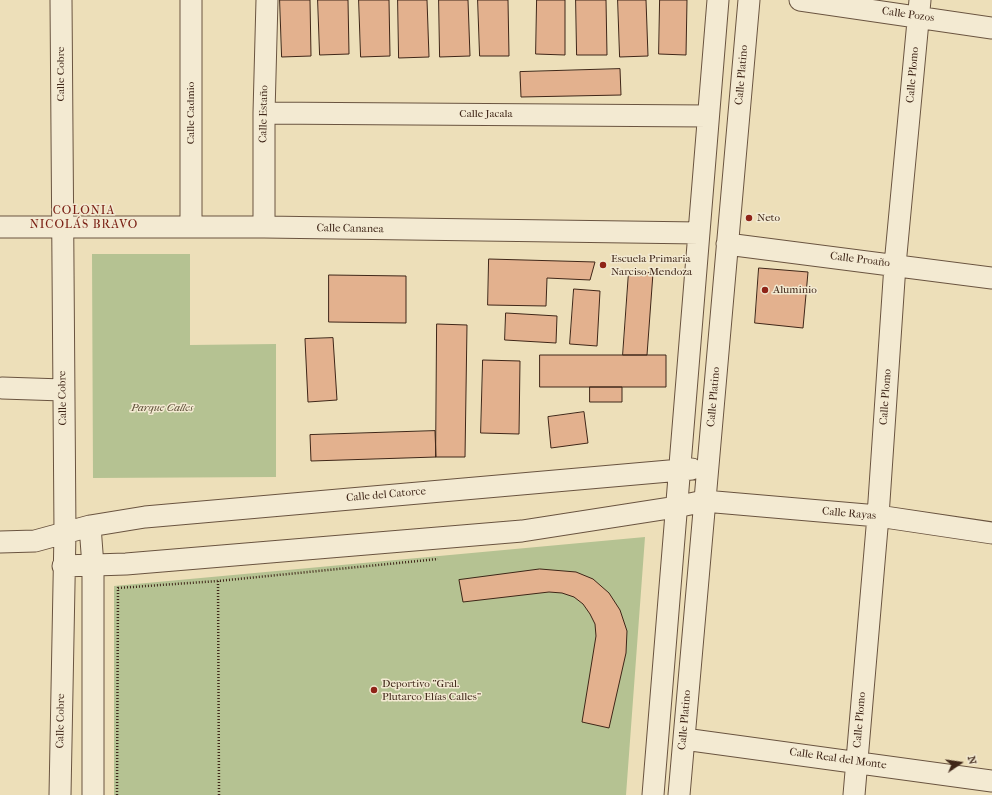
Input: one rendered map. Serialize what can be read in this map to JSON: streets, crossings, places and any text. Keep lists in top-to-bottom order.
{
  "streets": {
    "street": [
      "Calle Pozos",
      "Calle Cobre",
      "Calle Platino",
      "Calle Plomo",
      "Calle Cadmio",
      "Calle Estaño",
      "Calle Jacala",
      "Calle Cananea",
      "Calle Proaño",
      "Calle del Catorce",
      "Calle Rayas",
      "Calle Real del Monte"
    ]
  },
  "crossings": [
    ["Calle Pozos", "Calle Plomo"],
    ["Calle Cobre", "Calle Cananea"],
    ["Calle Cobre", "Calle del Catorce"],
    ["Calle Platino", "Calle Proaño"],
    ["Calle Platino", "Calle del Catorce"],
    ["Calle Platino", "Calle Rayas"],
    ["Calle Platino", "Calle Real del Monte"],
    ["Calle Plomo", "Calle Proaño"],
    ["Calle Plomo", "Calle Rayas"],
    ["Calle Plomo", "Calle Real del Monte"],
    ["Calle Cadmio", "Calle Cananea"],
    ["Calle Estaño", "Calle Jacala"],
    ["Calle Estaño", "Calle Cananea"]
  ],
  "districts": ["COLONIA NICOLÁS BRAVO"],
  "parks": ["Parque Calles"],
  "places": [
    "Neto",
    "Escuela Primaria Narciso Mendoza",
    "Aluminio",
    "Deportivo \"Gral. Plutarco Elías Calles\""
  ],
  "north": "right"
}
